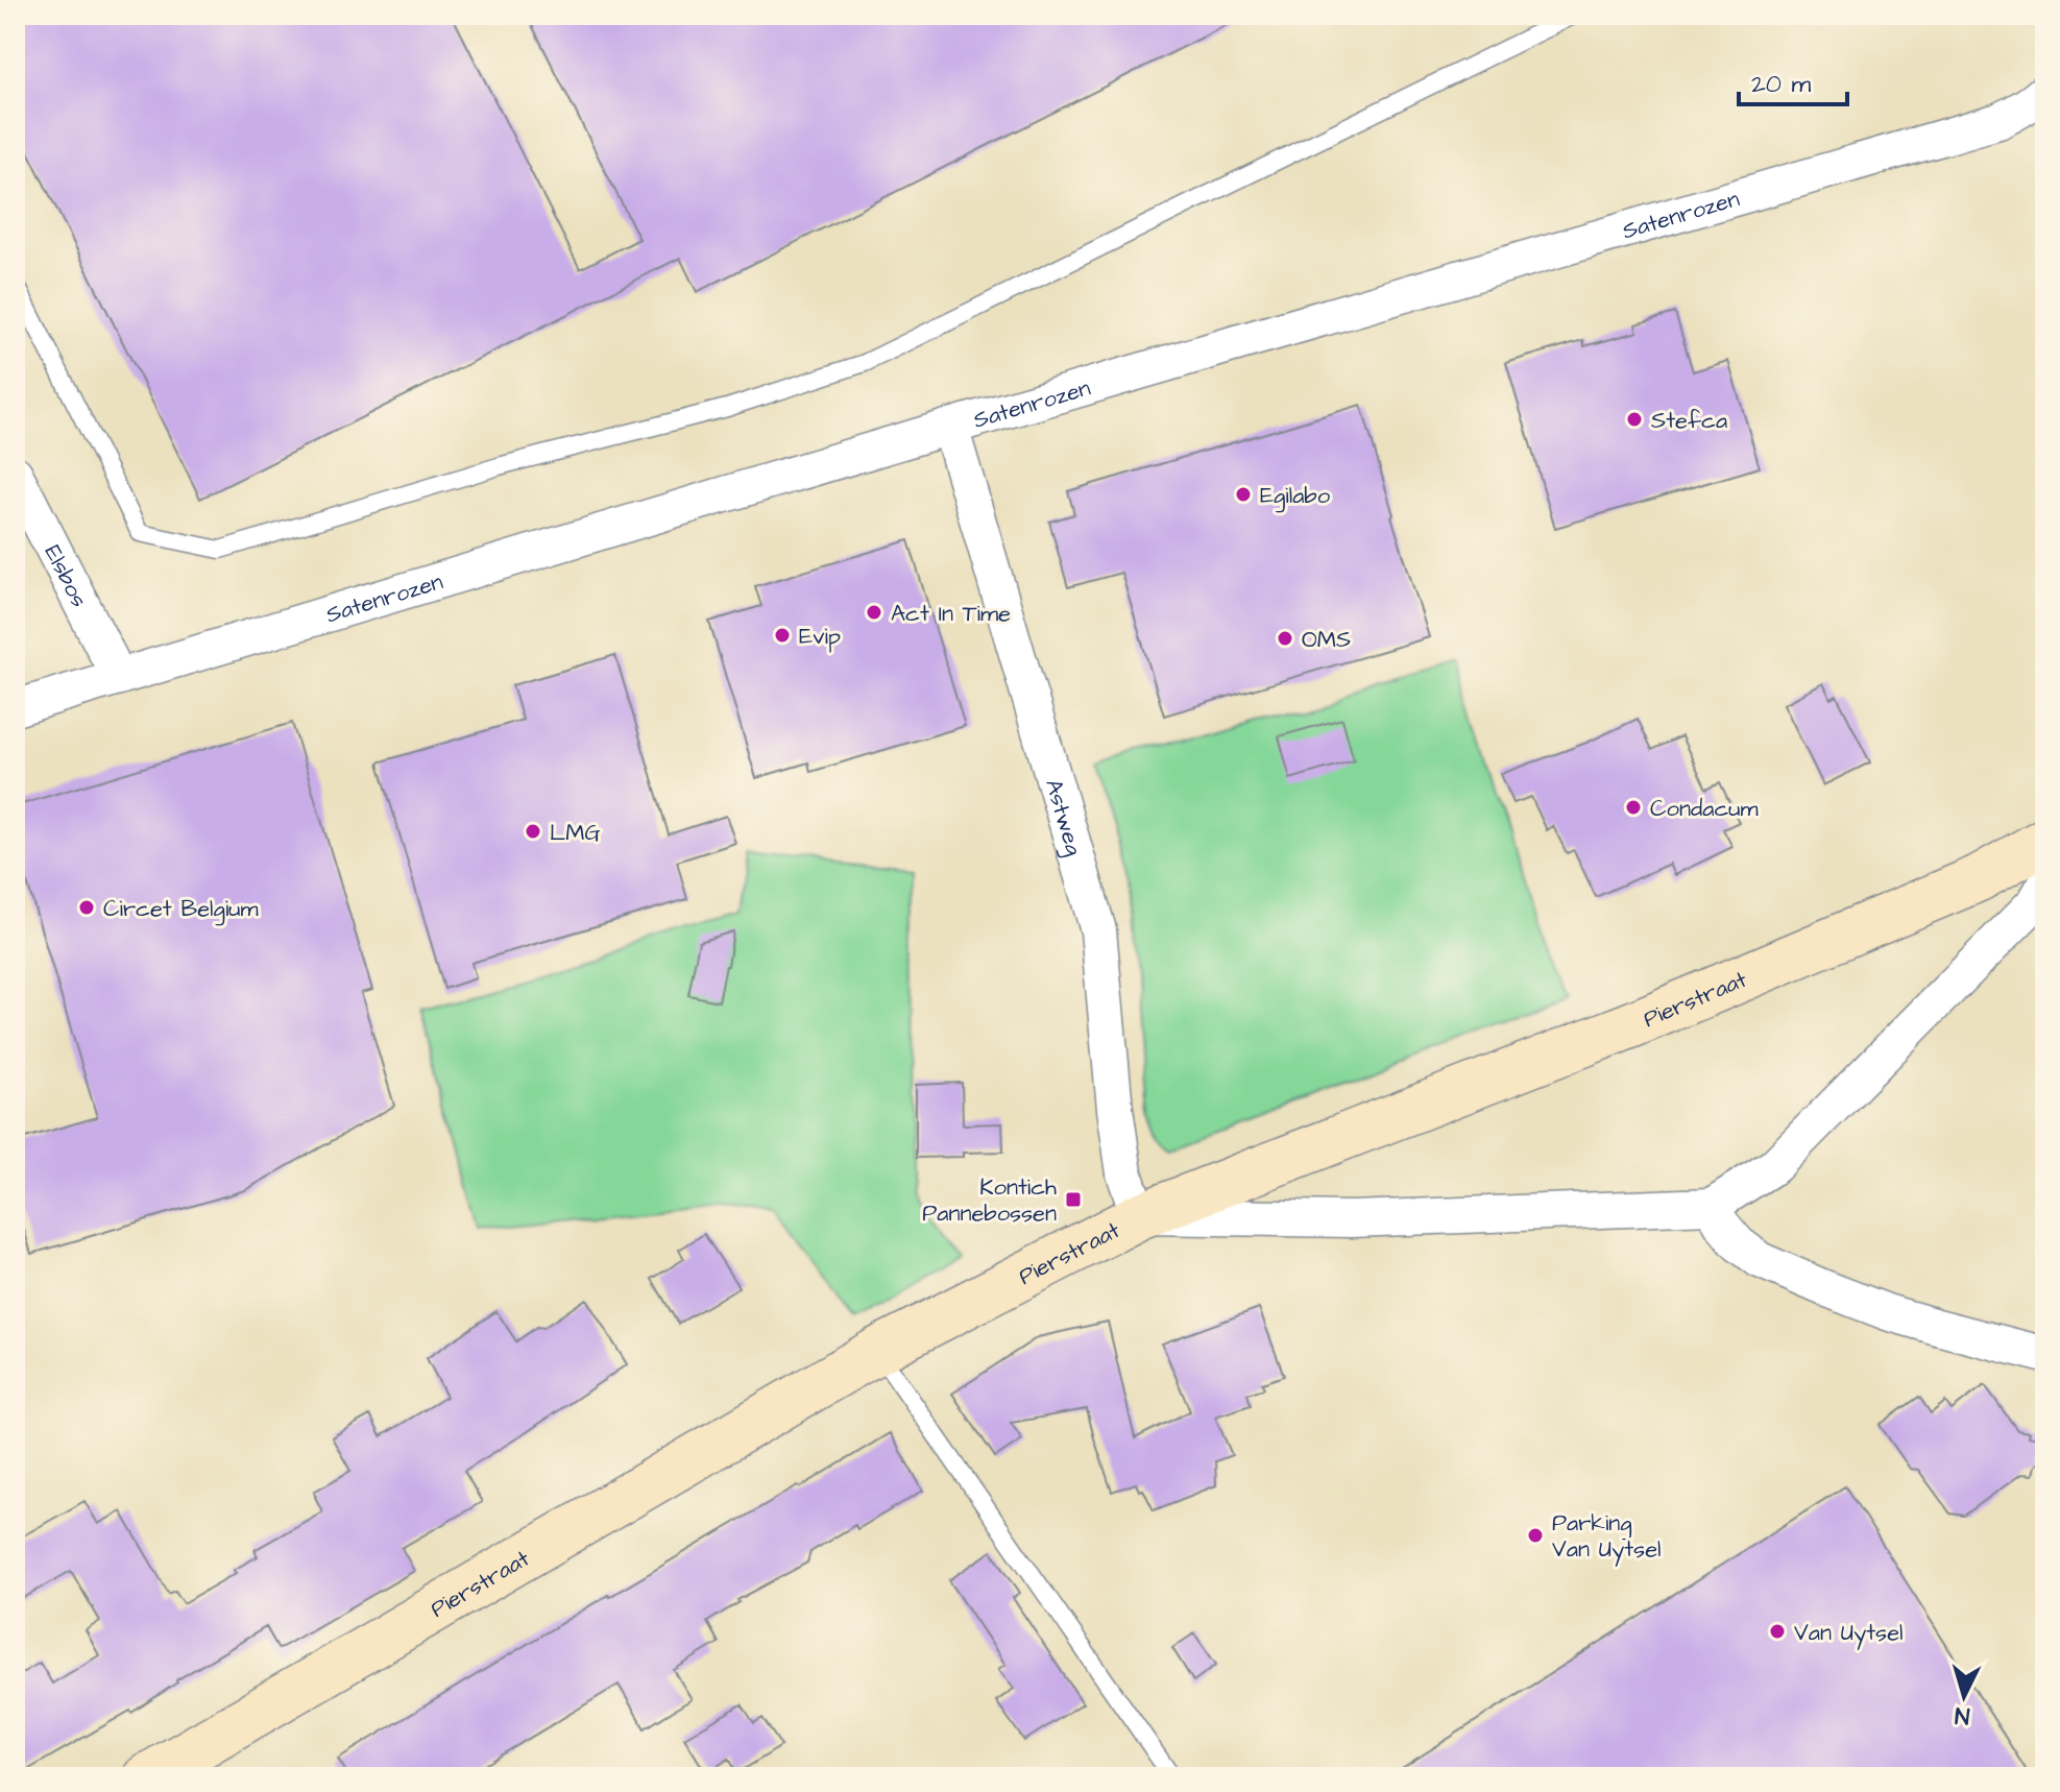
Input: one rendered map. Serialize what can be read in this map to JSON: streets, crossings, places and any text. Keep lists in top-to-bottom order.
{
  "streets": {
    "street": [
      "Satenrozen",
      "Elsbos",
      "Astweg",
      "Pierstraat"
    ]
  },
  "crossings": [
    ["Satenrozen", "Elsbos"],
    ["Satenrozen", "Astweg"],
    ["Astweg", "Pierstraat"]
  ],
  "places": {
    "other": [
      "Stefca",
      "Egilabo",
      "Act In Time",
      "Evip",
      "OMS",
      "Condacum",
      "LMG",
      "Circet Belgium",
      "Parking Van Uytsel",
      "Van Uytsel"
    ],
    "transit": ["Kontich Pannebossen"]
  },
  "scale_bar": "20 m",
  "north": "bottom"
}
